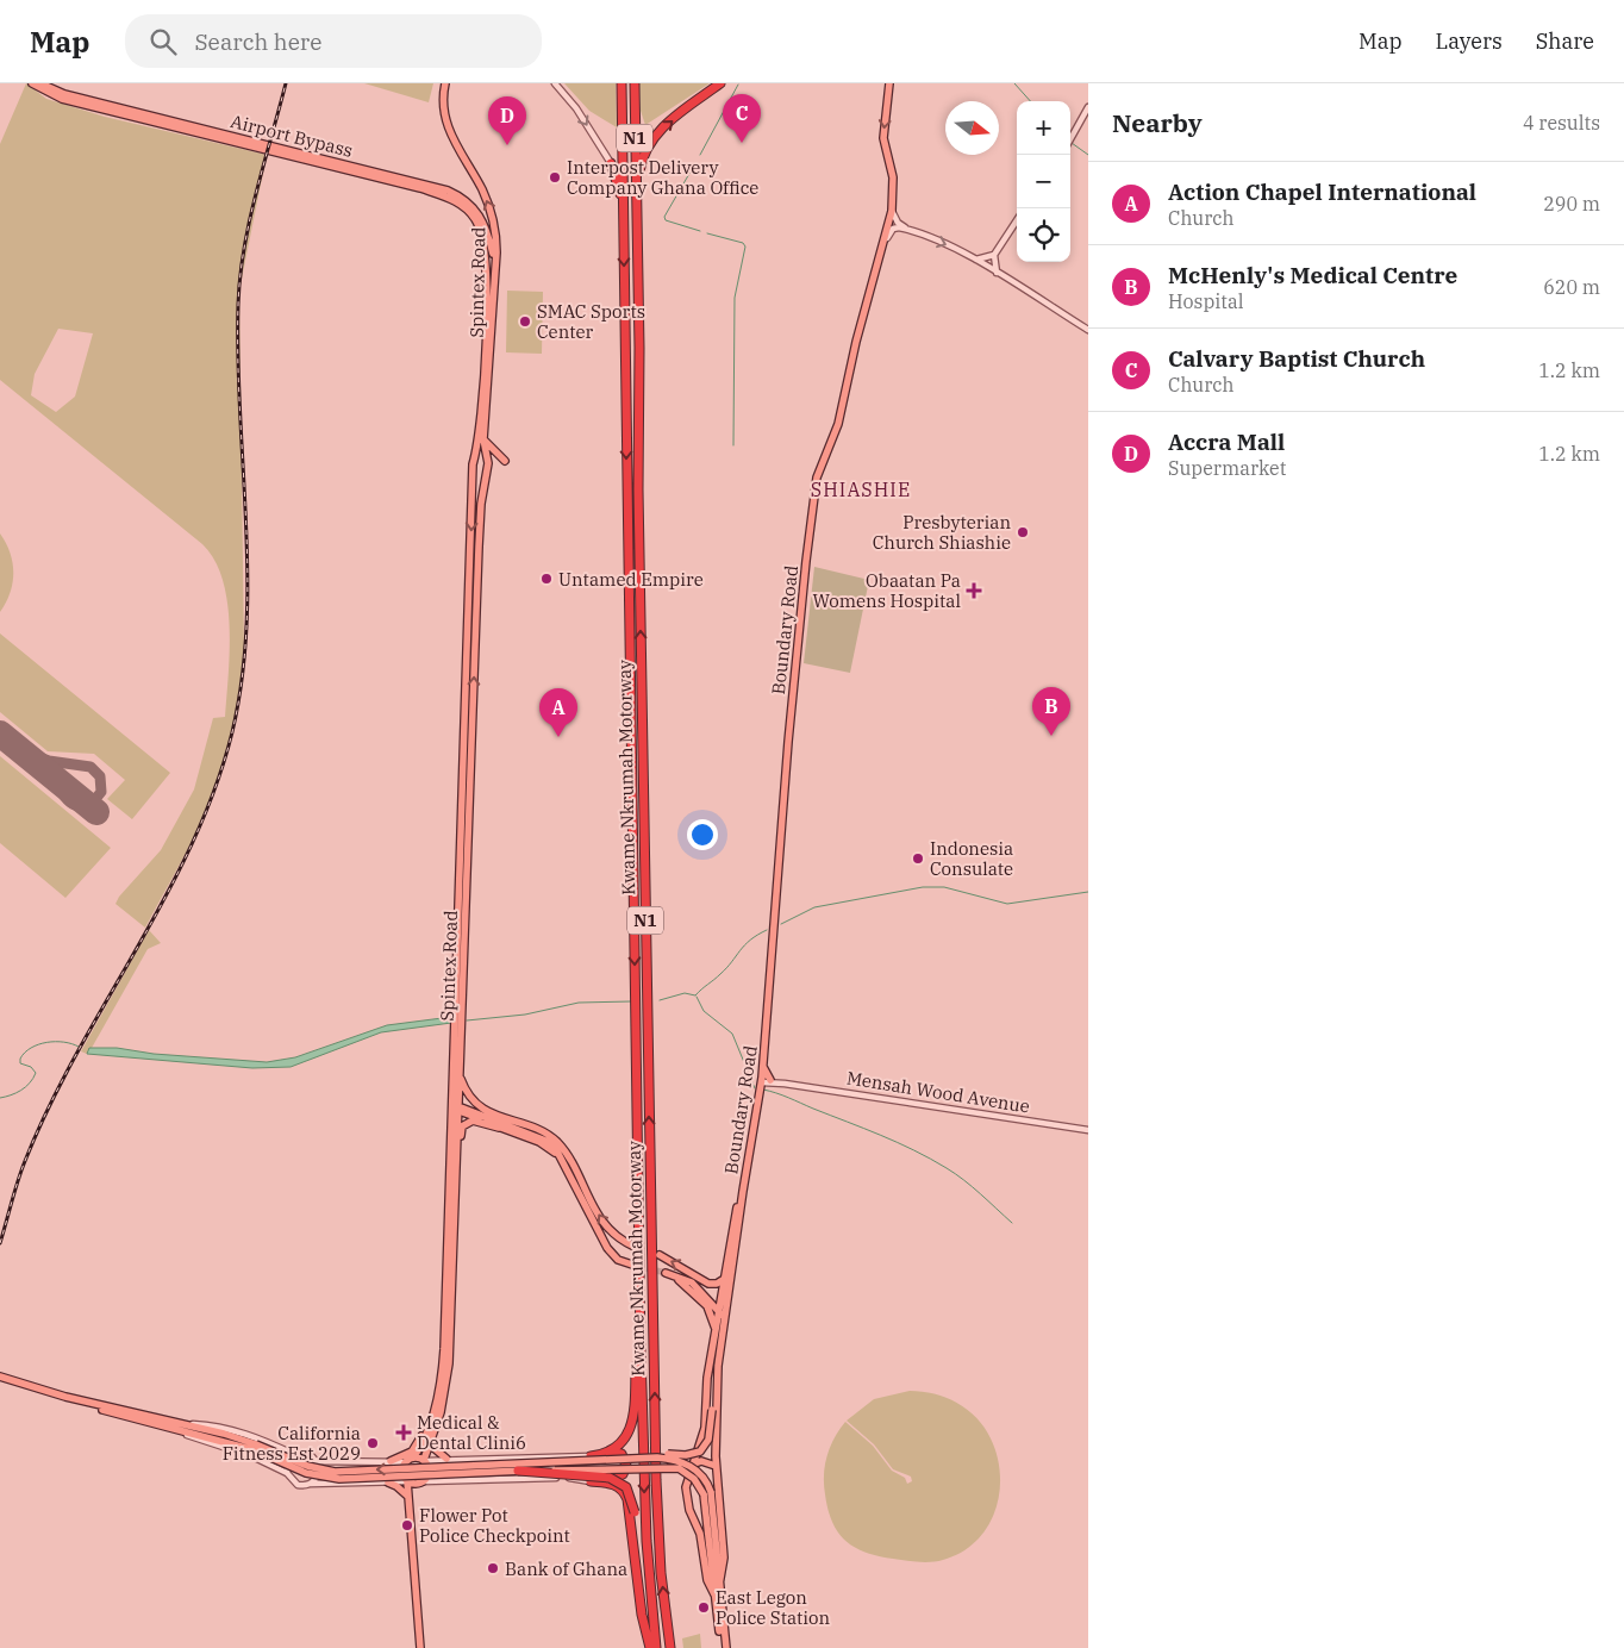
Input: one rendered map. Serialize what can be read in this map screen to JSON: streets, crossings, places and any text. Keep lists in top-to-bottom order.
{
  "streets": {
    "highway": ["N1", "Kwame Nkrumah Motorway"],
    "main road": ["Airport Bypass", "Spintex Road", "Boundary Road"],
    "street": ["Mensah Wood Avenue"]
  },
  "crossings": [
    ["Airport Bypass", "Spintex Road"],
    ["Boundary Road", "Mensah Wood Avenue"]
  ],
  "districts": ["SHIASHIE"],
  "places": {
    "other": [
      "Interpost Delivery Company Ghana Office",
      "SMAC Sports Center",
      "Presbyterian Church Shiashie",
      "Untamed Empire",
      "Indonesia Consulate",
      "California Fitness Est 2029",
      "Flower Pot Police Checkpoint",
      "Bank of Ghana",
      "East Legon Police Station"
    ],
    "health": ["Obaatan Pa Womens Hospital", "Medical & Dental Clini6"]
  },
  "north": "right",
  "page": {
    "header": "Map",
    "search": "Search here",
    "nav": ["Map", "Layers", "Share"],
    "heading": ["Nearby", "4 results"],
    "pins": [
      "C",
      "D",
      "B",
      "A"
    ],
    "map_buttons": ["+", "−"],
    "list": [
      {
        "mark": "A",
        "name": "Action Chapel International",
        "note": "Church",
        "value": "290 m"
      },
      {
        "mark": "B",
        "name": "McHenly's Medical Centre",
        "note": "Hospital",
        "value": "620 m"
      },
      {
        "mark": "C",
        "name": "Calvary Baptist Church",
        "note": "Church",
        "value": "1.2 km"
      },
      {
        "mark": "D",
        "name": "Accra Mall",
        "note": "Supermarket",
        "value": "1.2 km"
      }
    ]
  }
}
